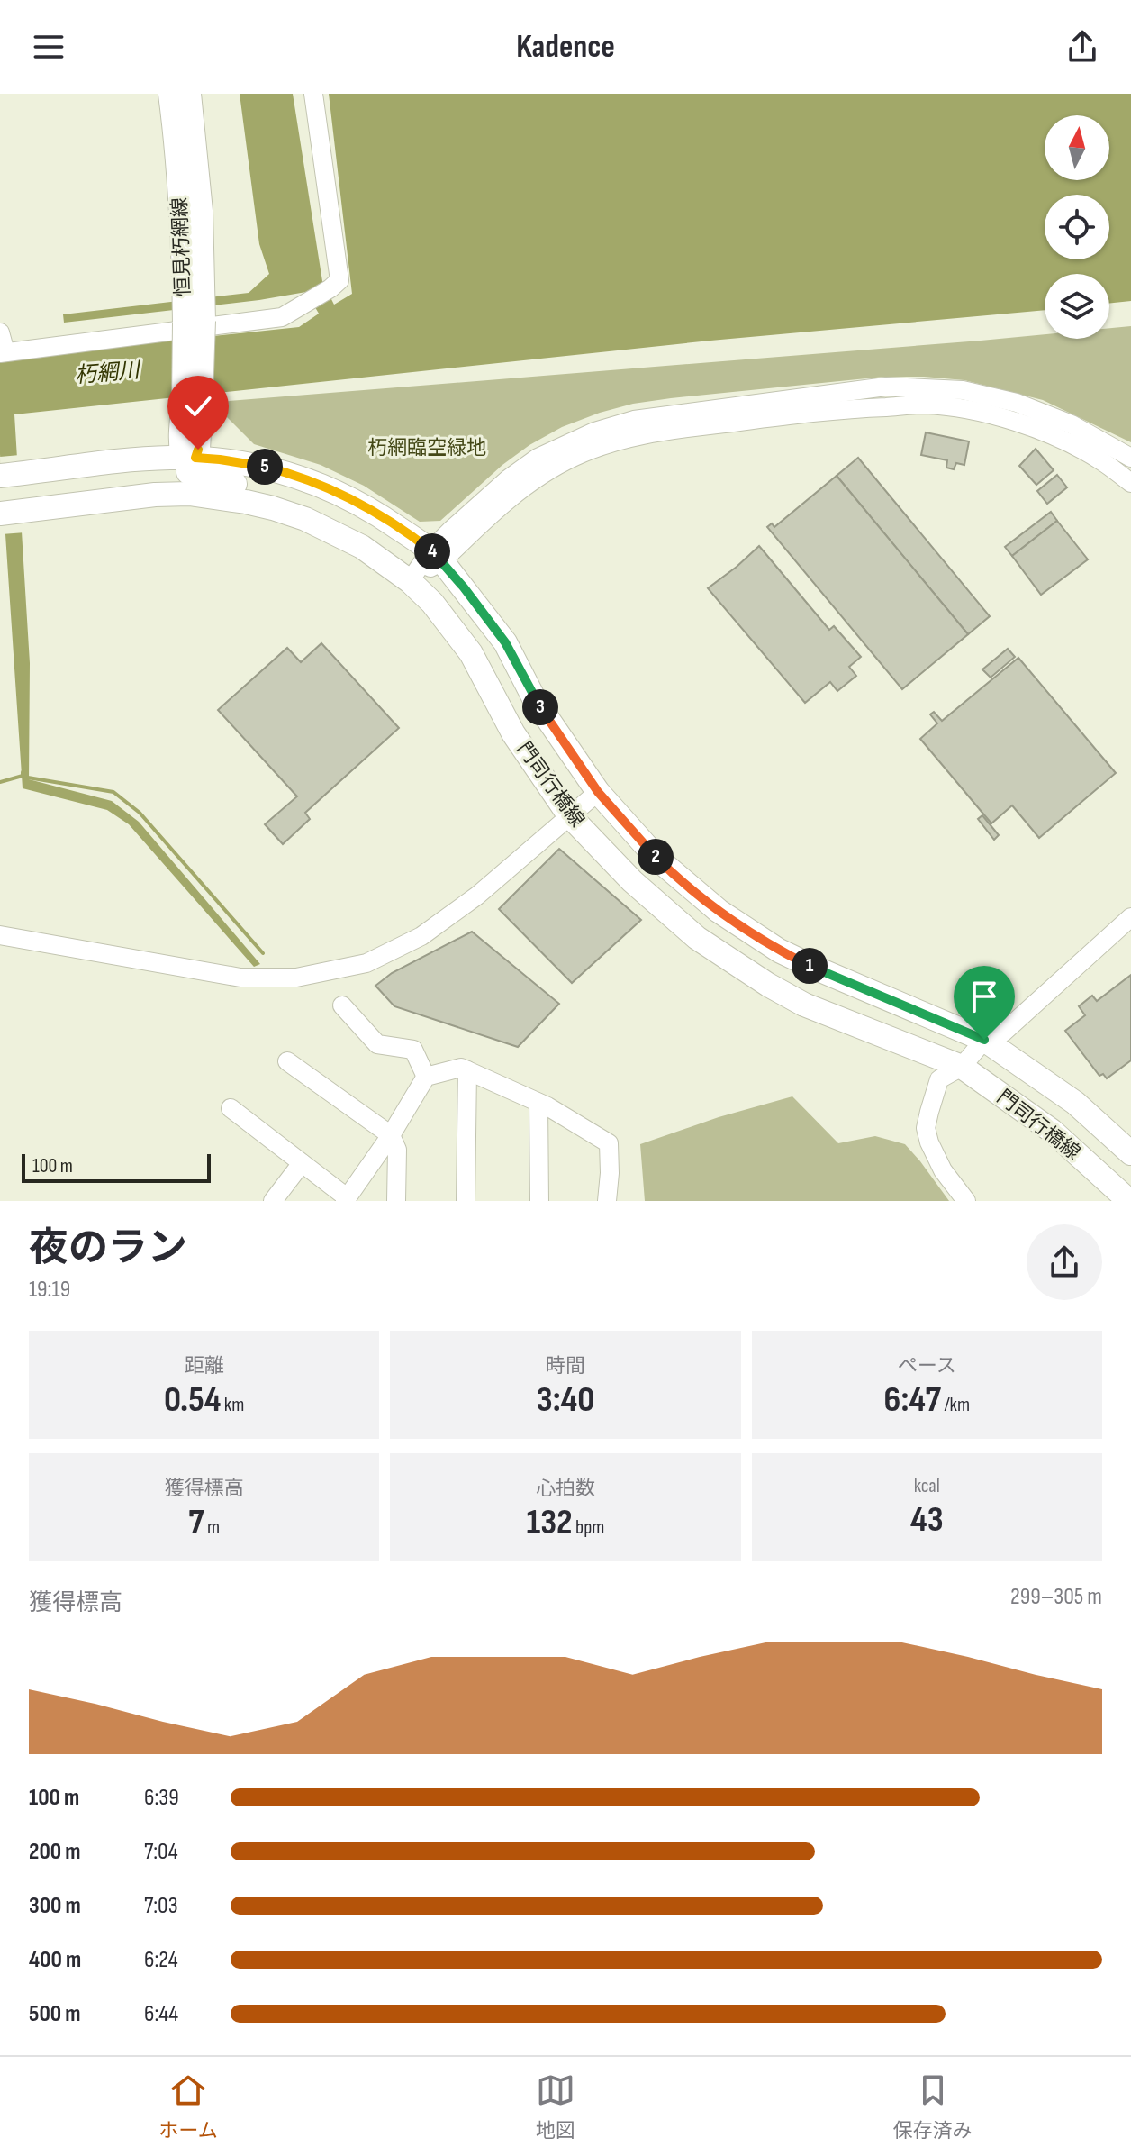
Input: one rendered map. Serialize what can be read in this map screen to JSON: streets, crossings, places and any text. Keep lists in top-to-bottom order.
{
  "streets": {
    "main road": ["恒見朽網線", "門司行橋線"]
  },
  "crossings": [
    ["恒見朽網線", "門司行橋線"]
  ],
  "water": ["朽網川"],
  "parks": ["朽網臨空緑地"],
  "scale_bar": "100 m",
  "north": "top",
  "page": {
    "header": "Kadence",
    "pins": [
      "5",
      "4",
      "3",
      "2",
      "1"
    ],
    "scale": "100 m",
    "heading": ["夜のラン", "19:19"],
    "stats": [
      ["距離", "0.54 km"],
      ["時間", "3:40"],
      ["ペース", "6:47 /km"],
      ["獲得標高", "7 m"],
      ["心拍数", "132 bpm"],
      ["kcal", "43"]
    ],
    "chart": ["獲得標高", "299–305 m"],
    "list": [
      {
        "name": "100 m",
        "note": "6:39"
      },
      {
        "name": "200 m",
        "note": "7:04"
      },
      {
        "name": "300 m",
        "note": "7:03"
      },
      {
        "name": "400 m",
        "note": "6:24"
      },
      {
        "name": "500 m",
        "note": "6:44"
      }
    ],
    "tabs": ["ホーム", "地図", "保存済み"]
  }
}
